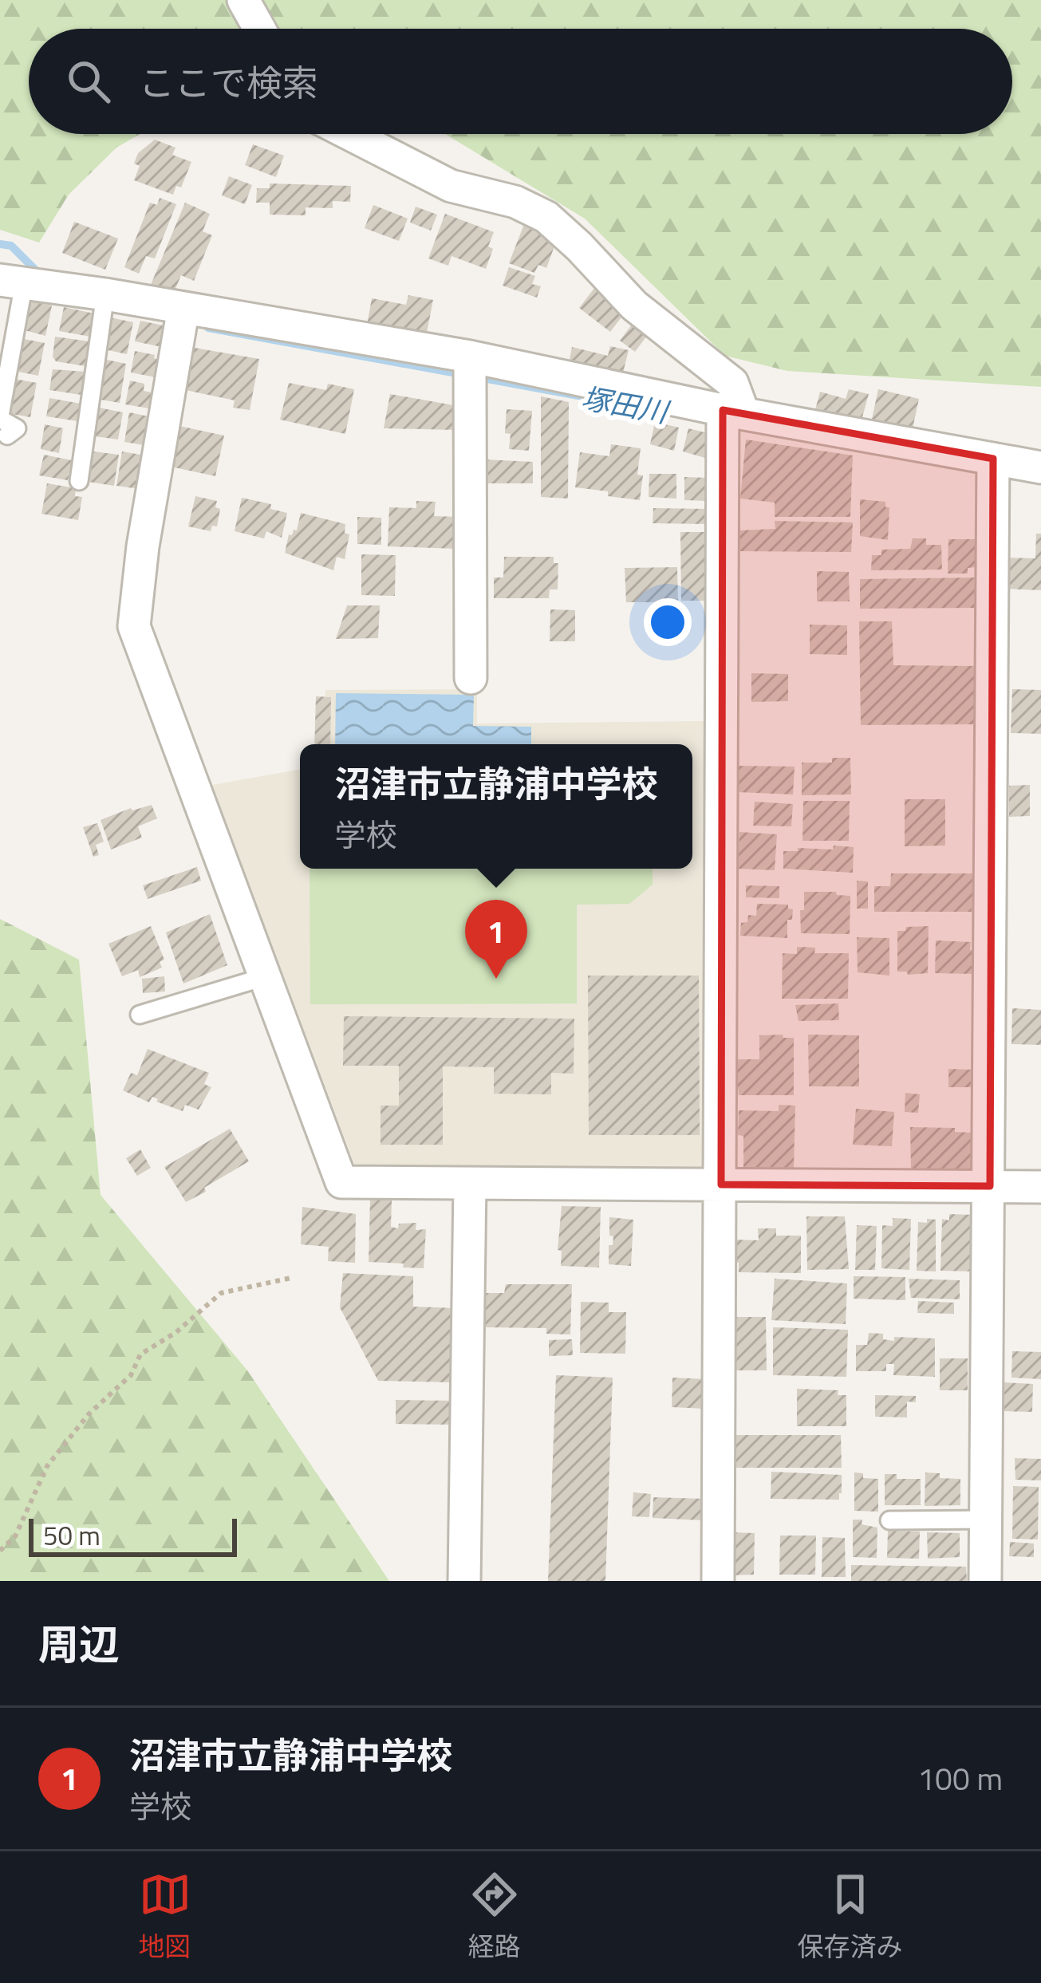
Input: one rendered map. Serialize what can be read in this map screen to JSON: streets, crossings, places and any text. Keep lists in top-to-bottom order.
{
  "water": ["塚田川"],
  "scale_bar": "50 m",
  "page": {
    "search": "ここで検索",
    "popup": ["沼津市立静浦中学校", "学校"],
    "pins": "1",
    "scale": "50 m",
    "heading": "周辺",
    "list": [
      {
        "mark": "1",
        "name": "沼津市立静浦中学校",
        "note": "学校",
        "value": "100 m"
      }
    ],
    "nav": ["地図", "経路", "保存済み"]
  }
}
